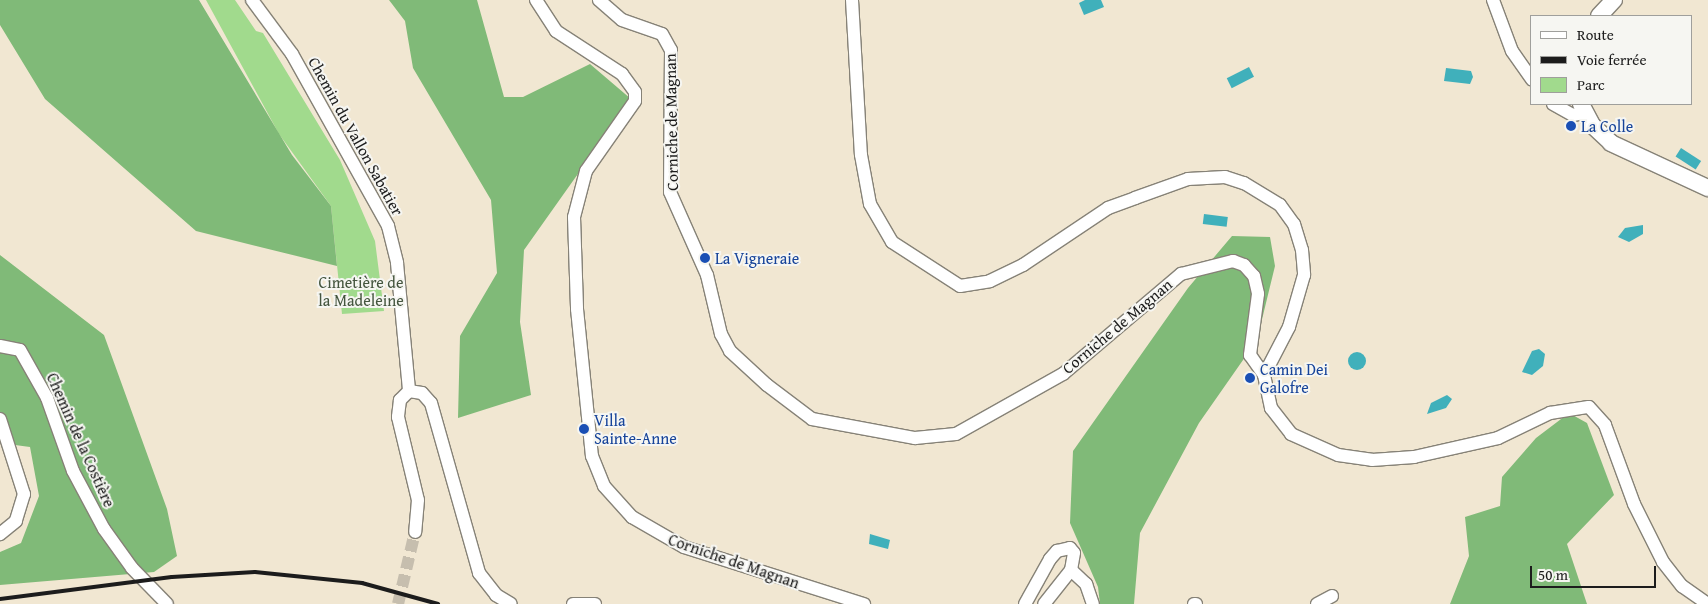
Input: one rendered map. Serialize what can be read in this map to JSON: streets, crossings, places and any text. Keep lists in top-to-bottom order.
{
  "streets": {
    "street": ["Corniche de Magnan", "Chemin du Vallon Sabatier", "Chemin de la Costière"]
  },
  "parks": ["Cimetière de la Madeleine"],
  "places": [
    "La Colle",
    "La Vigneraie",
    "Camin Dei Galofre",
    "Villa Sainte-Anne"
  ],
  "legend": ["Route", "Voie ferrée", "Parc"],
  "scale_bar": "50 m"
}
